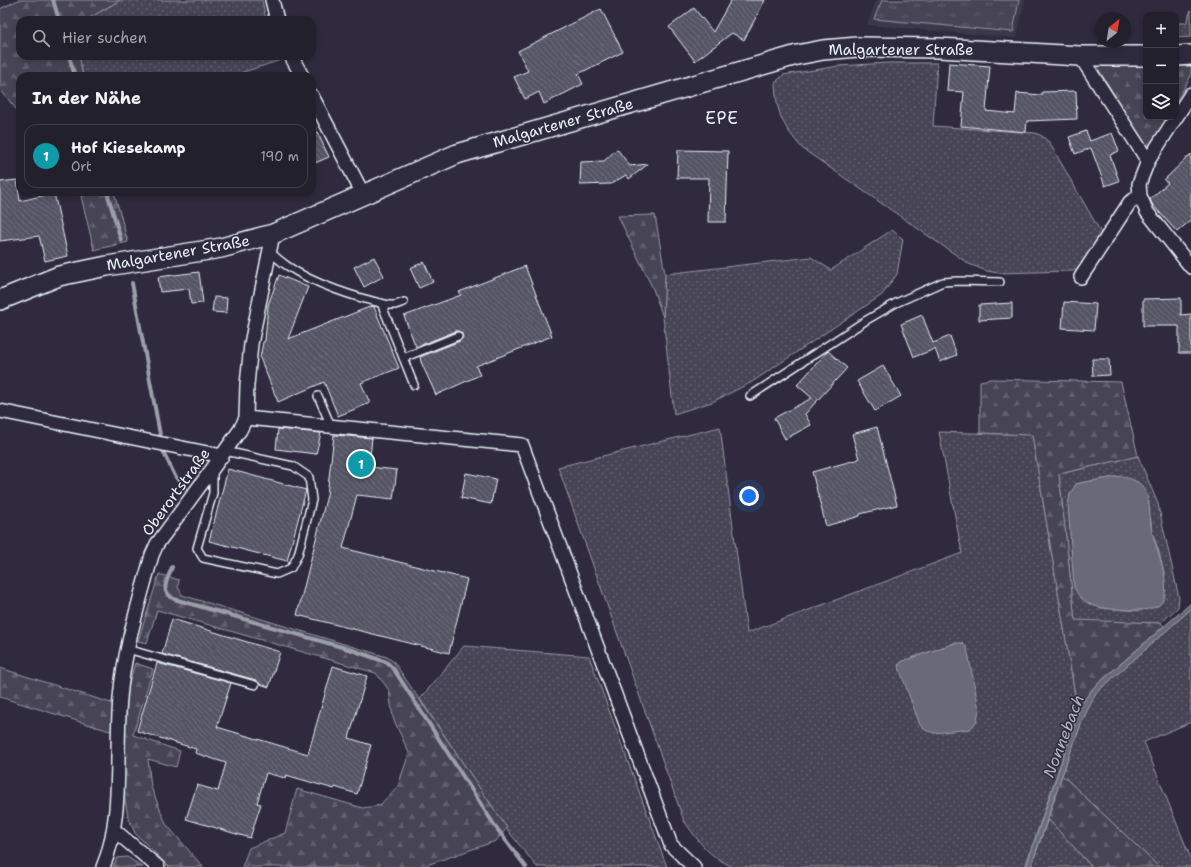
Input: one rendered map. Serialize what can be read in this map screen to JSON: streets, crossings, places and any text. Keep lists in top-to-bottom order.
{
  "streets": {
    "street": ["Malgartener Straße", "Oberortstraße"]
  },
  "districts": ["EPE"],
  "water": ["Nonnebach"],
  "north": "top right",
  "page": {
    "map_buttons": ["+", "−"],
    "search": "Hier suchen",
    "heading": "In der Nähe",
    "list": [
      {
        "mark": "1",
        "name": "Hof Kiesekamp",
        "note": "Ort",
        "value": "190 m"
      }
    ],
    "pins": "1"
  }
}
